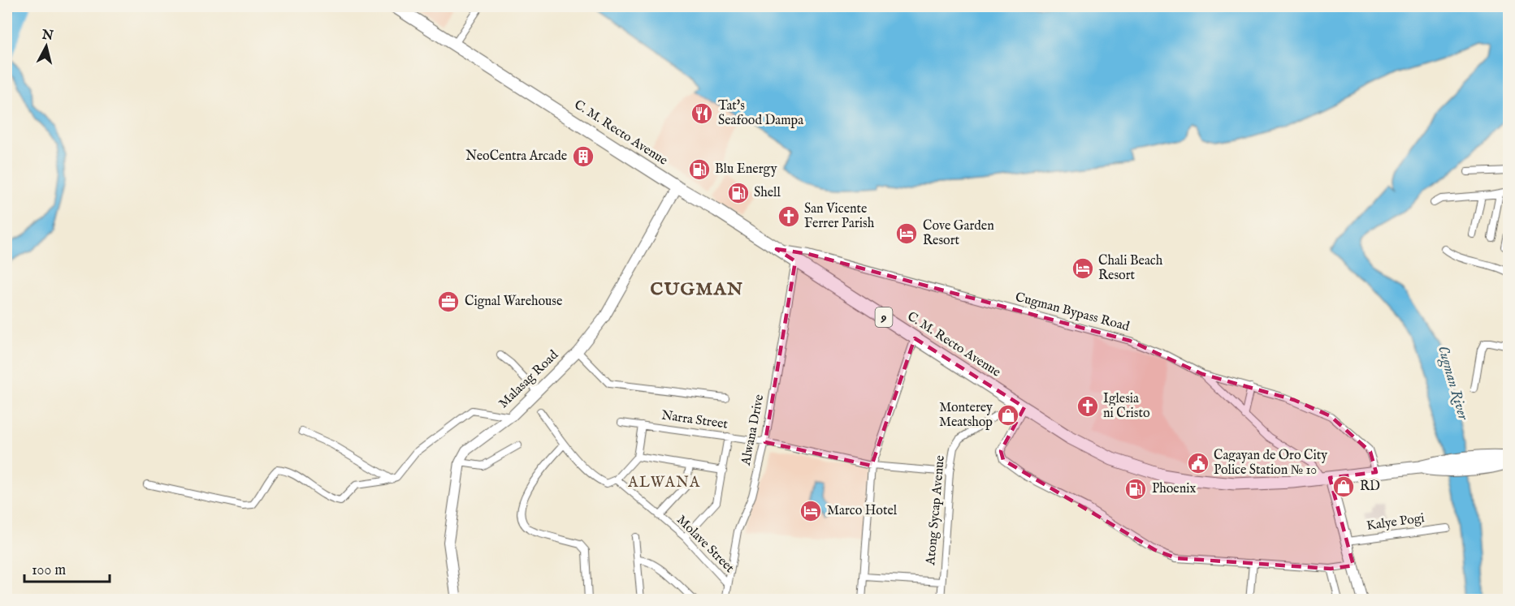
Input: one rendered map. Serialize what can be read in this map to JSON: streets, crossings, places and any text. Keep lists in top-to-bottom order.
{
  "streets": {
    "highway": ["C. M. Recto Avenue", "9"],
    "street": [
      "Cugman Bypass Road",
      "Malasag Road",
      "Narra Street",
      "Alwana Drive",
      "Atong Sycap Avenue",
      "Kalye Pogi",
      "Molave Street"
    ]
  },
  "crossings": [
    ["C. M. Recto Avenue", "Cugman Bypass Road"],
    ["C. M. Recto Avenue", "Malasag Road"],
    ["C. M. Recto Avenue", "Alwana Drive"],
    ["C. M. Recto Avenue", "Atong Sycap Avenue"],
    ["Narra Street", "Alwana Drive"],
    ["Narra Street", "Atong Sycap Avenue"],
    ["Alwana Drive", "Molave Street"]
  ],
  "districts": ["CUGMAN", "ALWANA"],
  "water": ["Cugman River"],
  "places": {
    "restaurant": ["Tat's Seafood Dampa"],
    "building": ["NeoCentra Arcade"],
    "fuel station": ["Blu Energy", "Shell", "Phoenix"],
    "church": ["San Vicente Ferrer Parish", "Iglesia ni Cristo"],
    "hotel": ["Cove Garden Resort", "Chali Beach Resort", "Marco Hotel"],
    "office": ["Cignal Warehouse"],
    "shop": ["Monterey Meatshop", "RD"],
    "public building": ["Cagayan de Oro City Police Station № 10"]
  },
  "scale_bar": "100 m",
  "north": "top"
}
